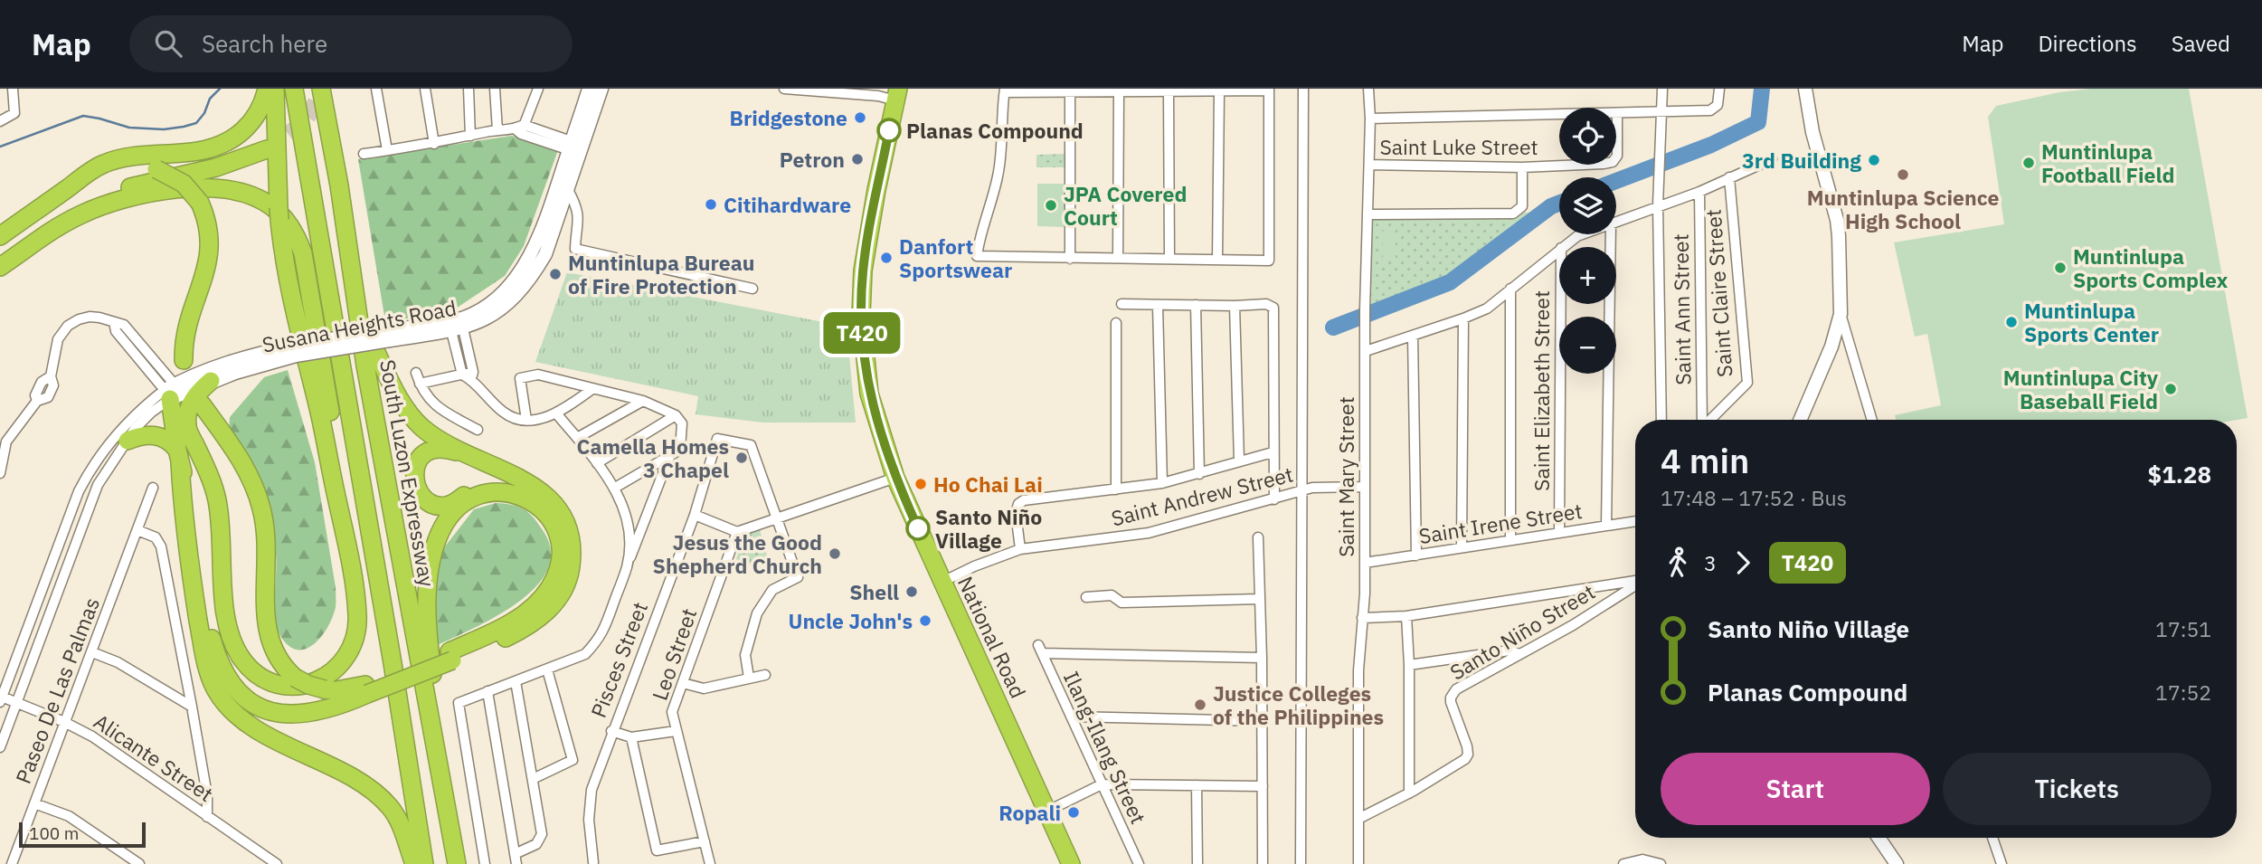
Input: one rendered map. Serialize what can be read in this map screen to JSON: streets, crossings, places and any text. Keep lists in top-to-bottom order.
{
  "streets": {
    "highway": ["South Luzon Expressway", "National Road"],
    "main road": ["Susana Heights Road"],
    "street": [
      "Saint Luke Street",
      "Saint Claire Street",
      "Saint Ann Street",
      "Saint Elizabeth Street",
      "Saint Mary Street",
      "Saint Andrew Street",
      "Saint Irene Street",
      "Santo Niño Street",
      "Leo Street",
      "Pisces Street",
      "Paseo De Las Palmas",
      "Ilang-Ilang Street",
      "Alicante Street"
    ]
  },
  "crossings": [
    ["Saint Luke Street", "Saint Mary Street"],
    ["Saint Elizabeth Street", "Saint Irene Street"],
    ["Saint Mary Street", "Saint Andrew Street"],
    ["Saint Mary Street", "Saint Irene Street"],
    ["Saint Mary Street", "Santo Niño Street"],
    ["Saint Andrew Street", "National Road"],
    ["Paseo De Las Palmas", "Alicante Street"]
  ],
  "places": [
    "Bridgestone",
    "Planas Compound",
    "Petron",
    "3rd Building",
    "Muntinlupa Football Field",
    "Muntinlupa Science High School",
    "Citihardware",
    "JPA Covered Court",
    "Danfort Sportswear",
    "Muntinlupa Sports Complex",
    "Muntinlupa Bureau of Fire Protection",
    "Muntinlupa Sports Center",
    "Muntinlupa City Baseball Field",
    "Camella Homes 3 Chapel",
    "Ho Chai Lai",
    "Santo Niño Village",
    "Jesus the Good Shepherd Church",
    "Shell",
    "Uncle John's",
    "Justice Colleges of the Philippines",
    "Ropali"
  ],
  "lines": ["bus line T420"],
  "scale_bar": "100 m",
  "page": {
    "header": "Map",
    "search": "Search here",
    "nav": ["Map", "Directions", "Saved"],
    "on_map": "T420",
    "map_buttons": ["+", "−"],
    "heading": ["4 min", "17:48 – 17:52 · Bus", "$1.28"],
    "legs": ["3", "T420"],
    "list": [
      {
        "name": "Santo Niño Village",
        "value": "17:51"
      },
      {
        "name": "Planas Compound",
        "value": "17:52"
      }
    ],
    "buttons": ["Start", "Tickets"],
    "scale": "100 m"
  }
}
